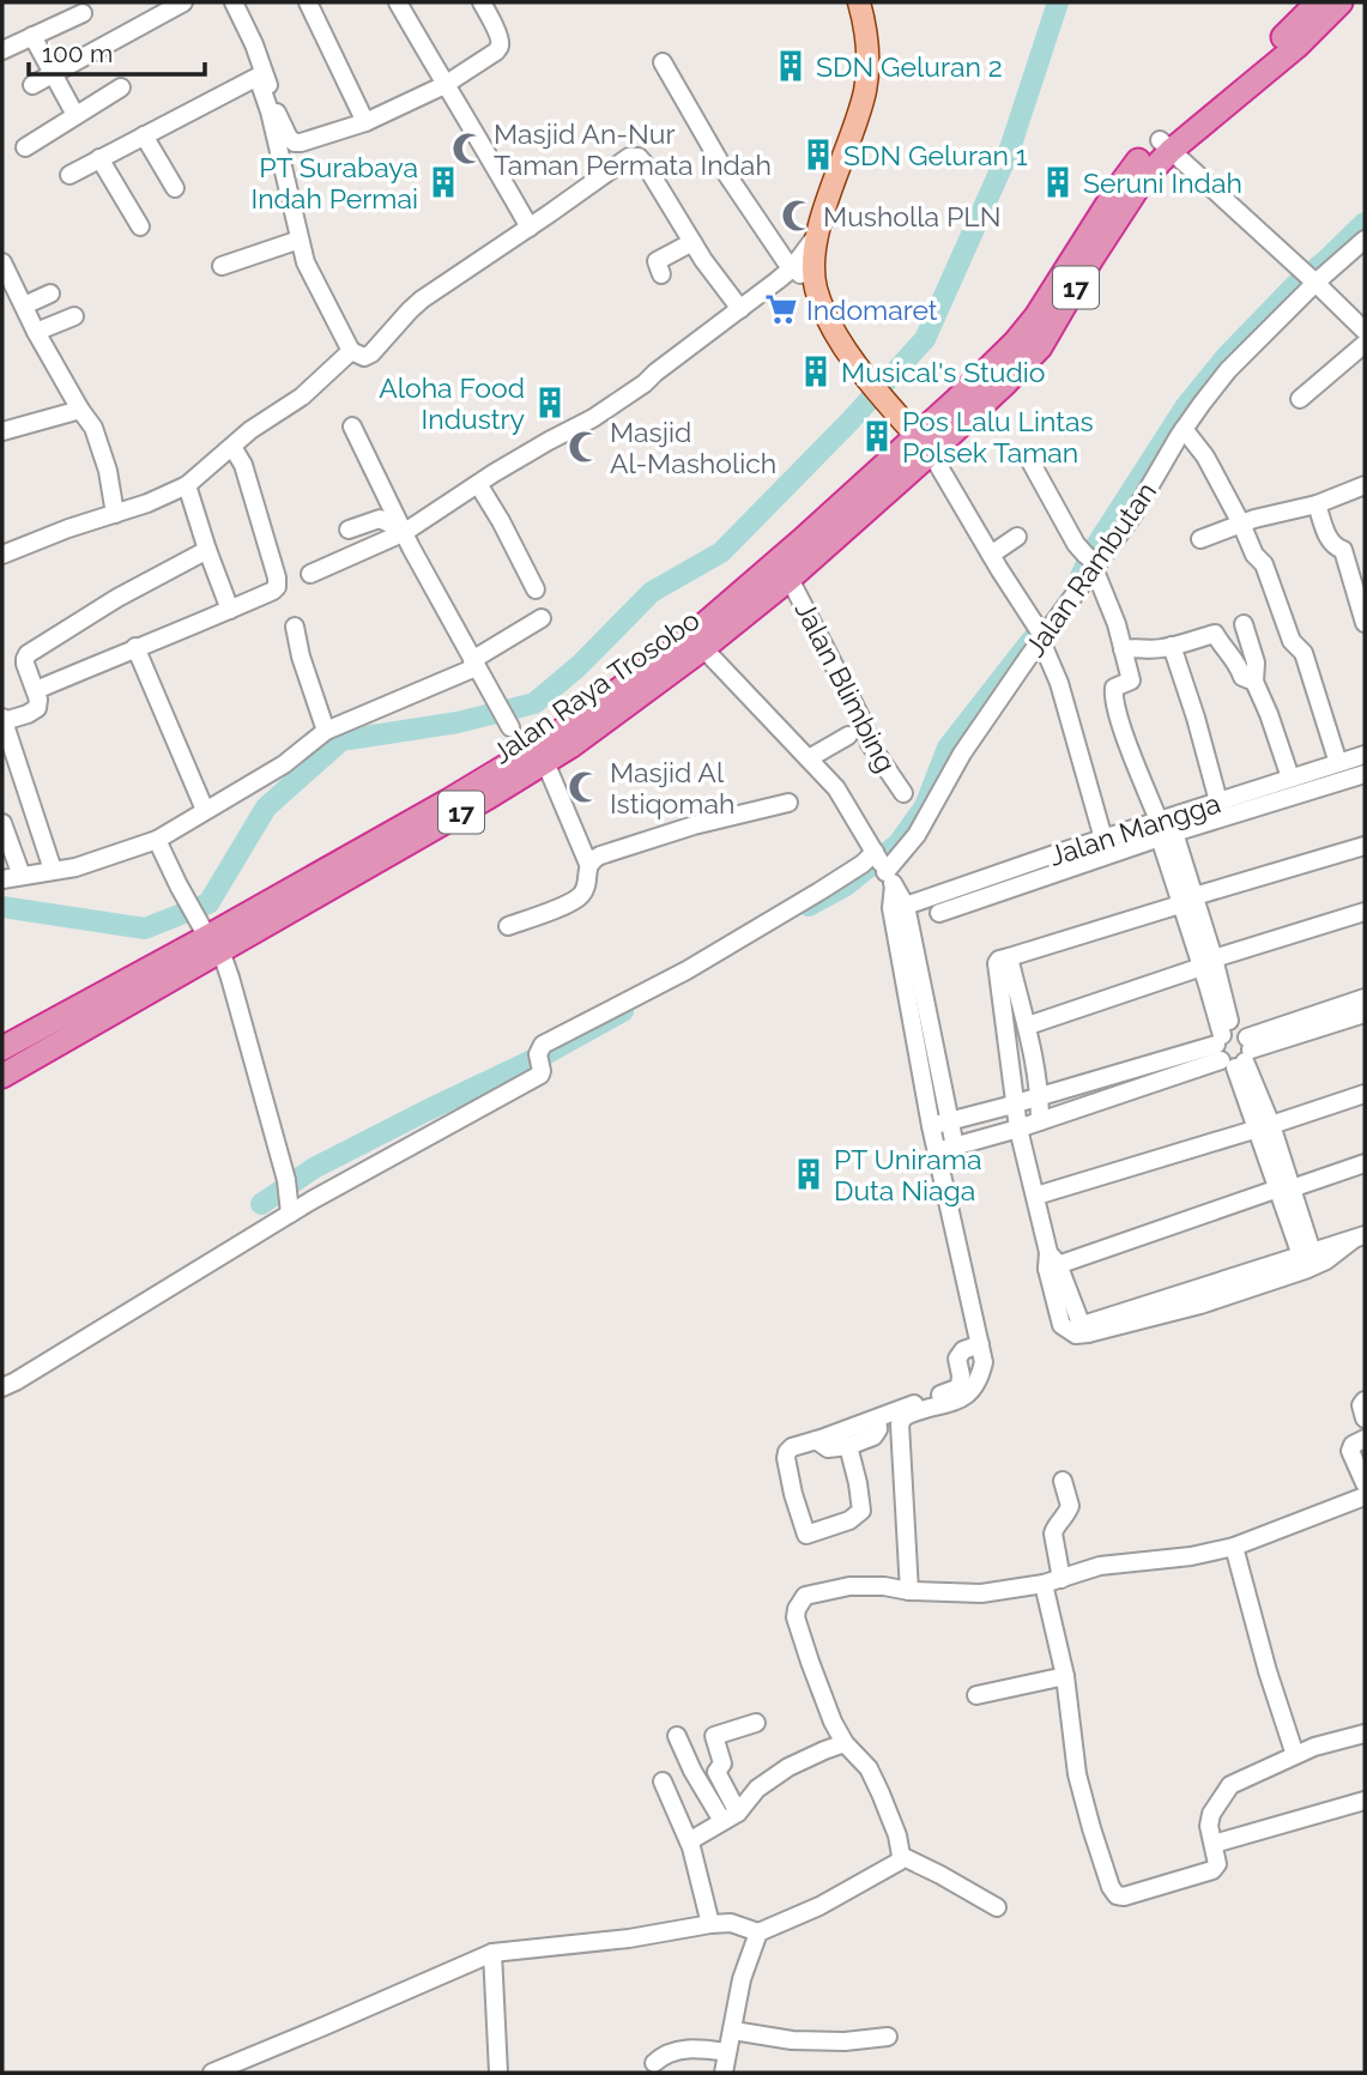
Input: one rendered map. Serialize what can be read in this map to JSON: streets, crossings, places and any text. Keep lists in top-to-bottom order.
{
  "streets": {
    "highway": ["17", "Jalan Raya Trosobo"],
    "street": ["Jalan Rambutan", "Jalan Blimbing", "Jalan Mangga"]
  },
  "crossings": [
    ["17", "Jalan Raya Trosobo"],
    ["Jalan Raya Trosobo", "Jalan Blimbing"]
  ],
  "places": {
    "building": [
      "SDN Geluran 2",
      "SDN Geluran 1",
      "PT Surabaya Indah Permai",
      "Seruni Indah",
      "Musical's Studio",
      "Aloha Food Industry",
      "Pos Lalu Lintas Polsek Taman",
      "PT Unirama Duta Niaga"
    ],
    "mosque": [
      "Masjid An-Nur Taman Permata Indah",
      "Musholla PLN",
      "Masjid Al-Masholich",
      "Masjid Al Istiqomah"
    ],
    "supermarket": ["Indomaret"]
  },
  "scale_bar": "100 m"
}
